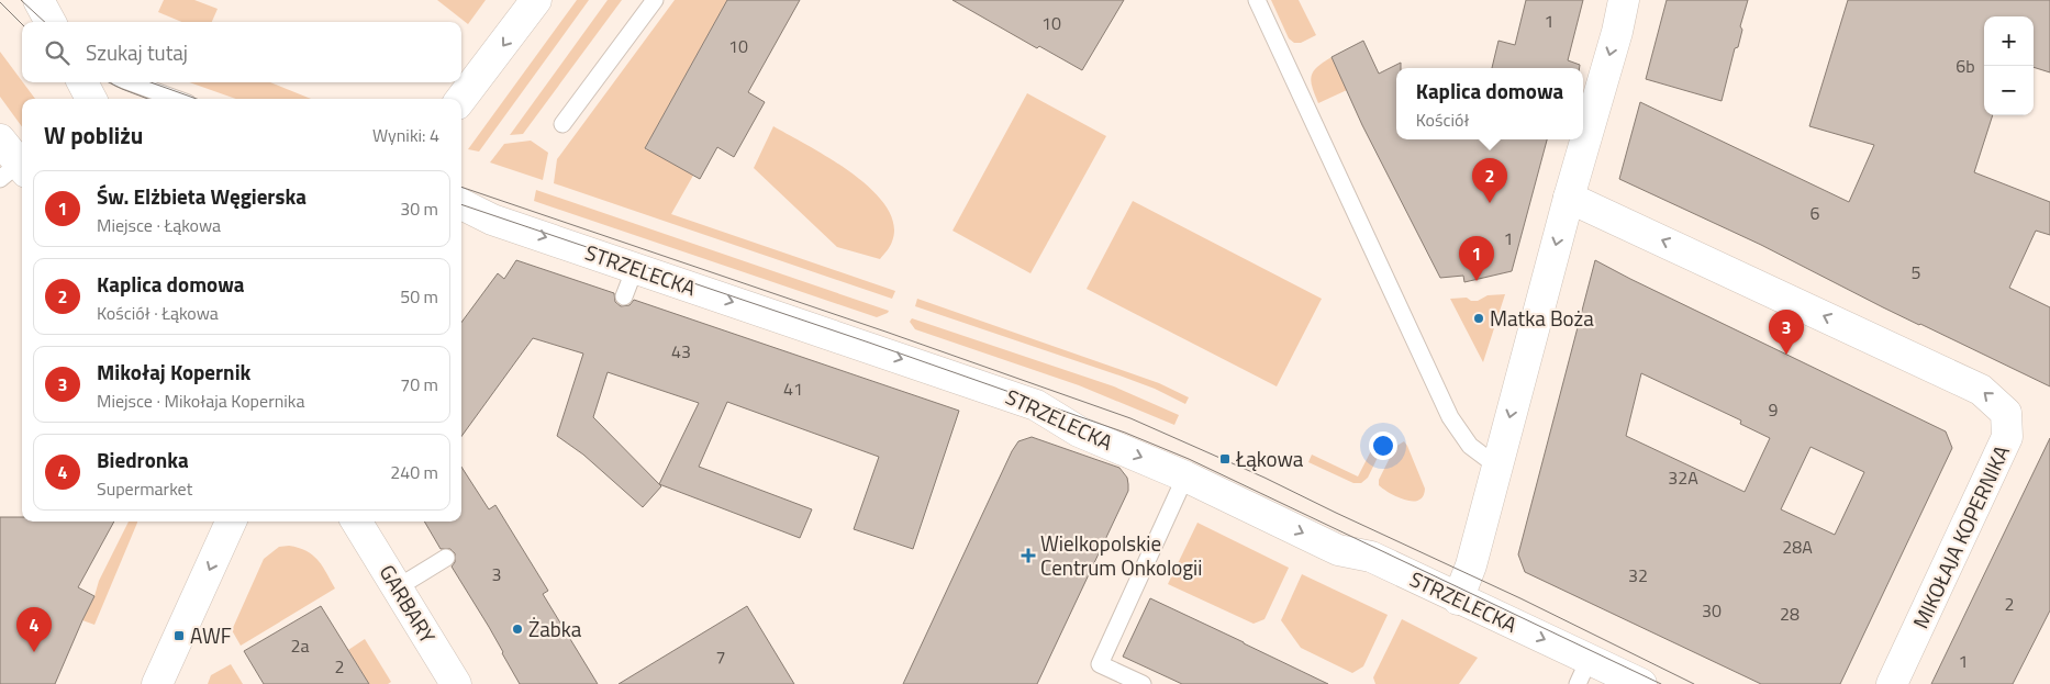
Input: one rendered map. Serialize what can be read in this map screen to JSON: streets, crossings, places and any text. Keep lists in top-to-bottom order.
{
  "streets": {
    "street": ["STRZELECKA", "MIKOŁAJA KOPERNIKA", "GARBARY"]
  },
  "one_way": ["STRZELECKA"],
  "places": {
    "other": ["Matka Boża", "Żabka"],
    "transit": ["Łąkowa", "AWF"],
    "health": ["Wielkopolskie Centrum Onkologii"]
  },
  "house_numbers": [
    "1",
    "10",
    "10",
    "6b",
    "6",
    "1",
    "5",
    "43",
    "41",
    "9",
    "32A",
    "28A",
    "3",
    "32",
    "2",
    "30",
    "28",
    "2a",
    "7",
    "1",
    "2"
  ],
  "page": {
    "map_buttons": ["+", "−"],
    "search": "Szukaj tutaj",
    "popup": ["Kaplica domowa", "Kościół"],
    "heading": ["W pobliżu", "Wyniki: 4"],
    "pins": [
      "2",
      "1",
      "3",
      "4"
    ],
    "list": [
      {
        "mark": "1",
        "name": "Św. Elżbieta Węgierska",
        "note": "Miejsce · Łąkowa",
        "value": "30 m"
      },
      {
        "mark": "2",
        "name": "Kaplica domowa",
        "note": "Kościół · Łąkowa",
        "value": "50 m"
      },
      {
        "mark": "3",
        "name": "Mikołaj Kopernik",
        "note": "Miejsce · Mikołaja Kopernika",
        "value": "70 m"
      },
      {
        "mark": "4",
        "name": "Biedronka",
        "note": "Supermarket",
        "value": "240 m"
      }
    ]
  }
}
